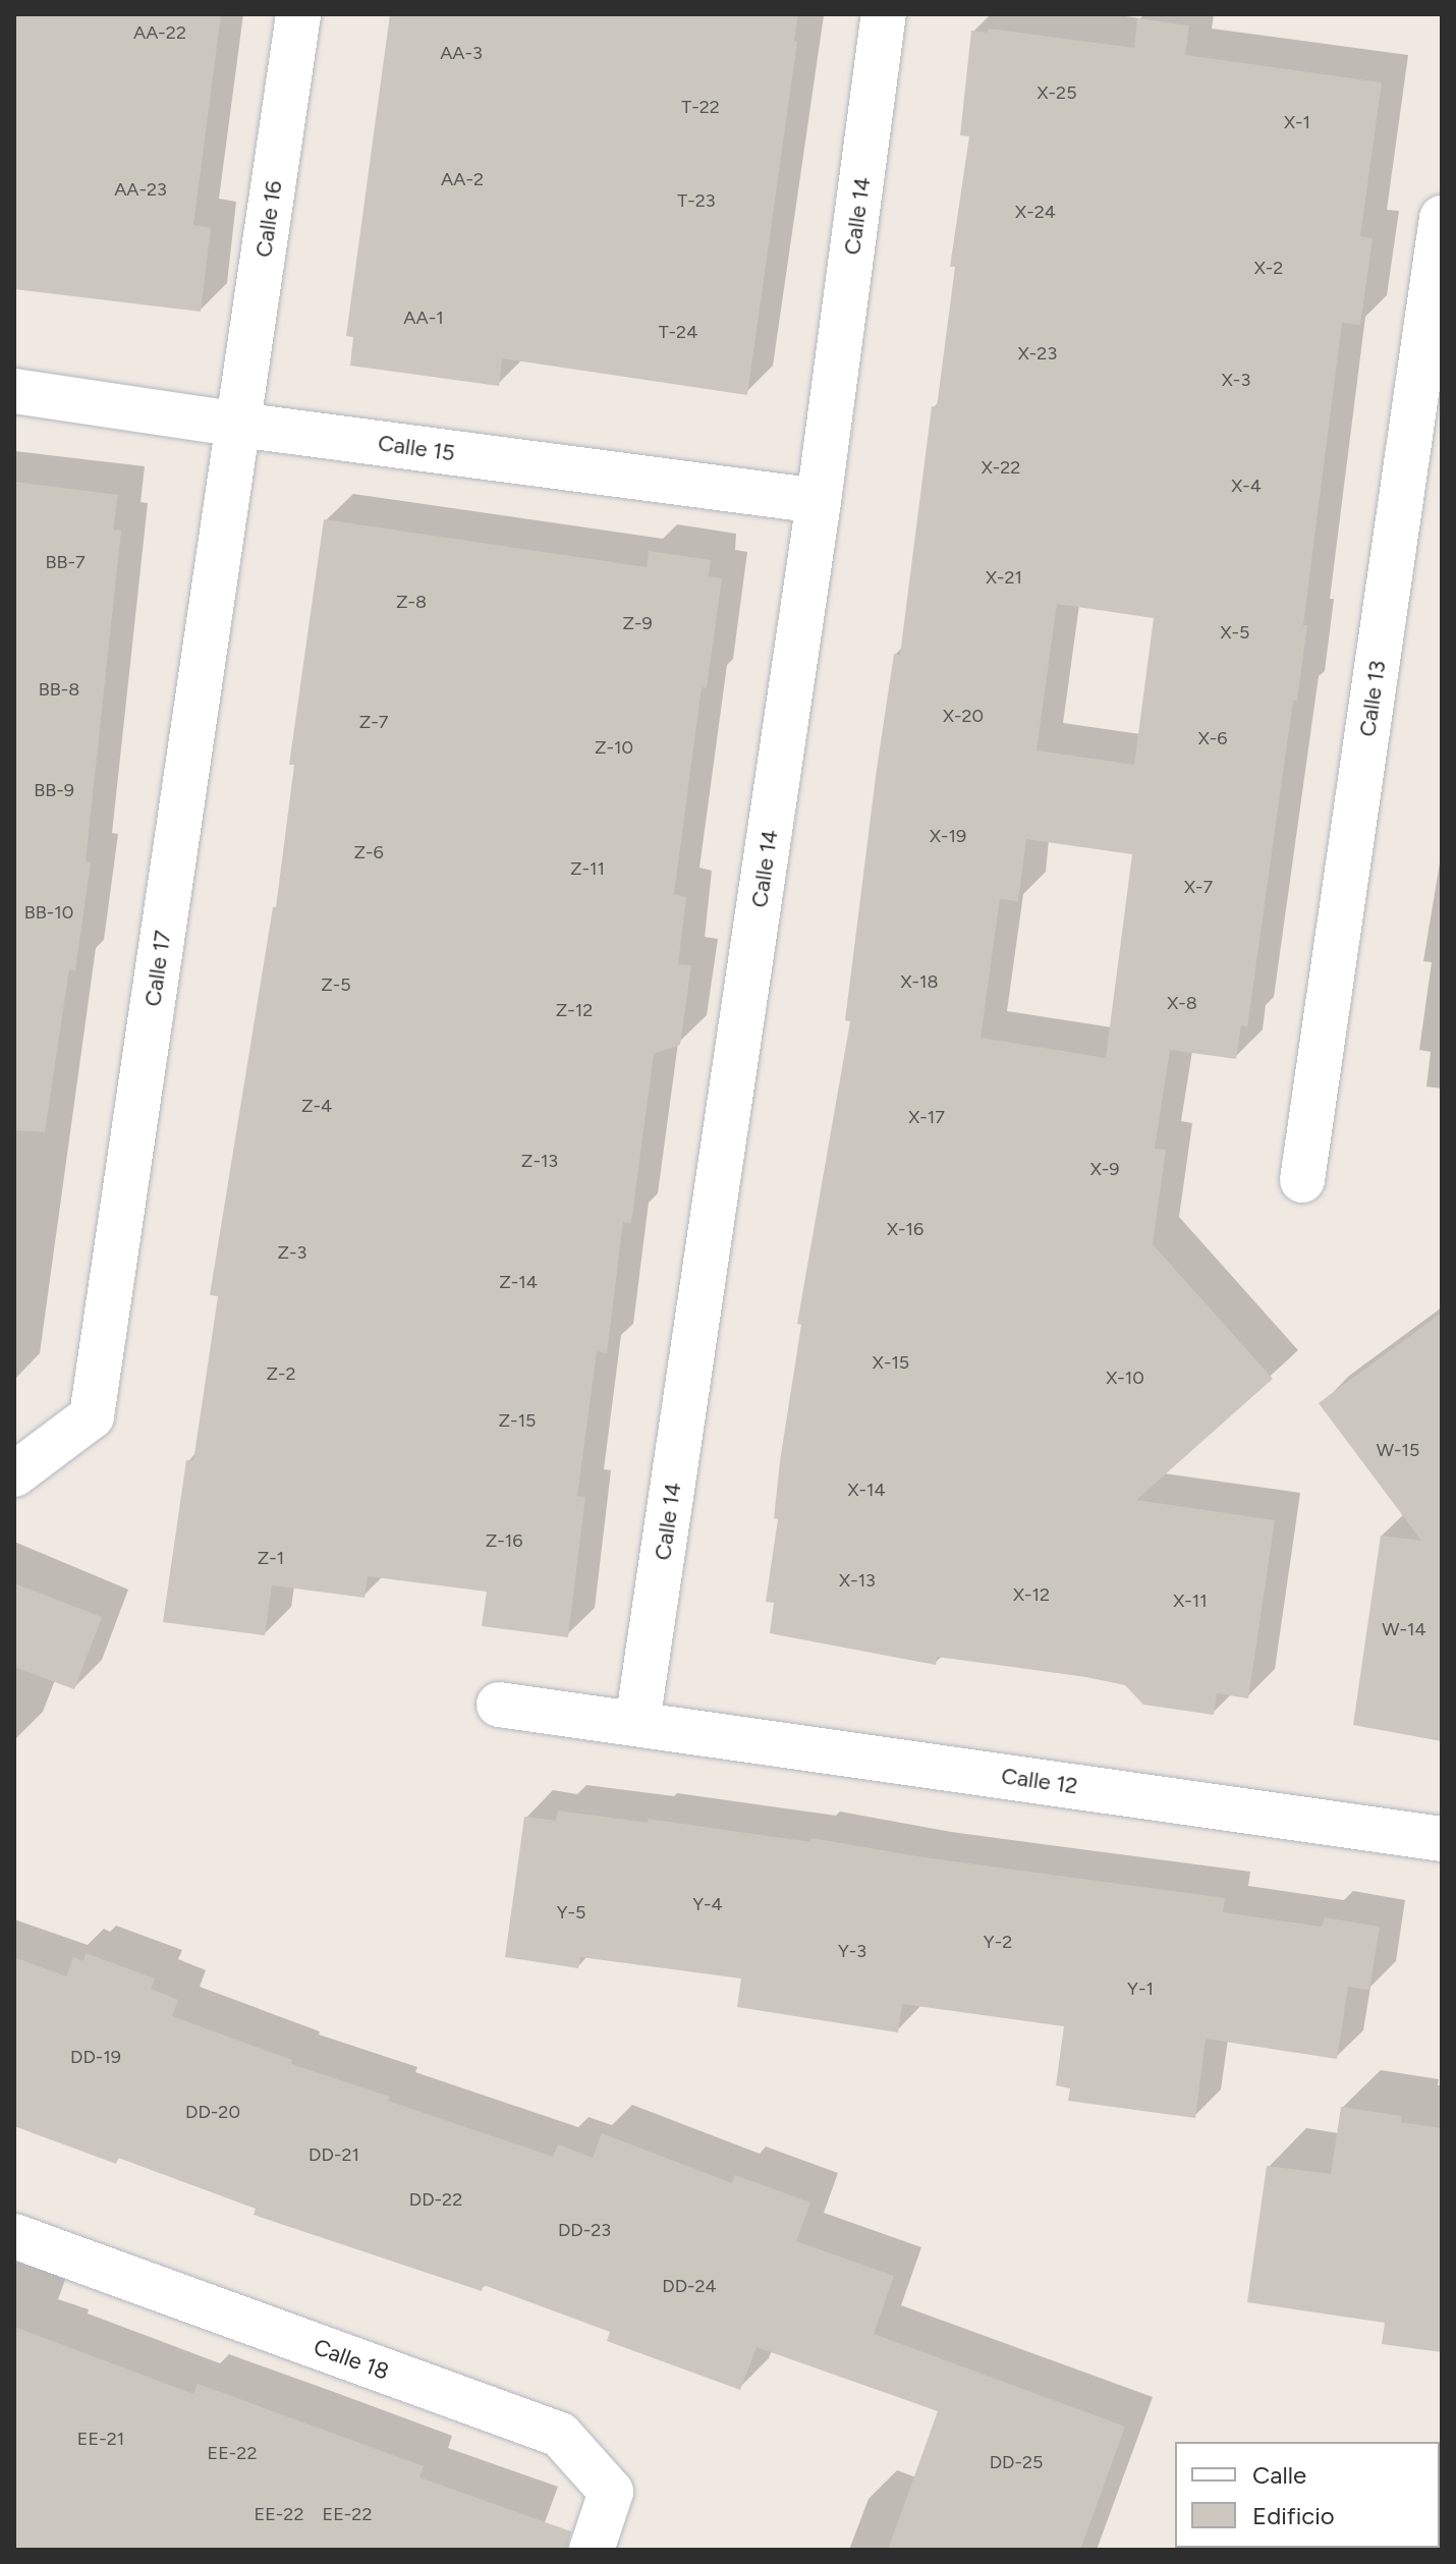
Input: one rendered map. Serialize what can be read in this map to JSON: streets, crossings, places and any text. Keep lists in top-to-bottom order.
{
  "streets": {
    "street": [
      "Calle 14",
      "Calle 16",
      "Calle 15",
      "Calle 13",
      "Calle 17",
      "Calle 12",
      "Calle 18"
    ]
  },
  "crossings": [
    ["Calle 14", "Calle 15"],
    ["Calle 14", "Calle 12"],
    ["Calle 16", "Calle 15"],
    ["Calle 16", "Calle 17"],
    ["Calle 15", "Calle 17"]
  ],
  "house_numbers": [
    "AA-22",
    "AA-3",
    "X-25",
    "T-22",
    "X-1",
    "AA-2",
    "AA-23",
    "T-23",
    "X-24",
    "X-2",
    "AA-1",
    "T-24",
    "X-23",
    "X-3",
    "X-22",
    "X-4",
    "BB-7",
    "X-21",
    "Z-8",
    "Z-9",
    "X-5",
    "BB-8",
    "X-20",
    "Z-7",
    "X-6",
    "Z-10",
    "BB-9",
    "X-19",
    "Z-6",
    "Z-11",
    "X-7",
    "BB-10",
    "X-18",
    "Z-5",
    "X-8",
    "Z-12",
    "Z-4",
    "X-17",
    "Z-13",
    "X-9",
    "X-16",
    "Z-3",
    "Z-14",
    "X-15",
    "Z-2",
    "X-10",
    "Z-15",
    "W-15",
    "X-14",
    "Z-16",
    "Z-1",
    "X-13",
    "X-12",
    "X-11",
    "W-14",
    "Y-4",
    "Y-5",
    "Y-2",
    "Y-3",
    "Y-1",
    "DD-19",
    "DD-20",
    "DD-21",
    "DD-22",
    "DD-23",
    "DD-24",
    "EE-21",
    "EE-22",
    "DD-25",
    "EE-22",
    "EE-22"
  ],
  "legend": ["Calle", "Edificio"]
}
